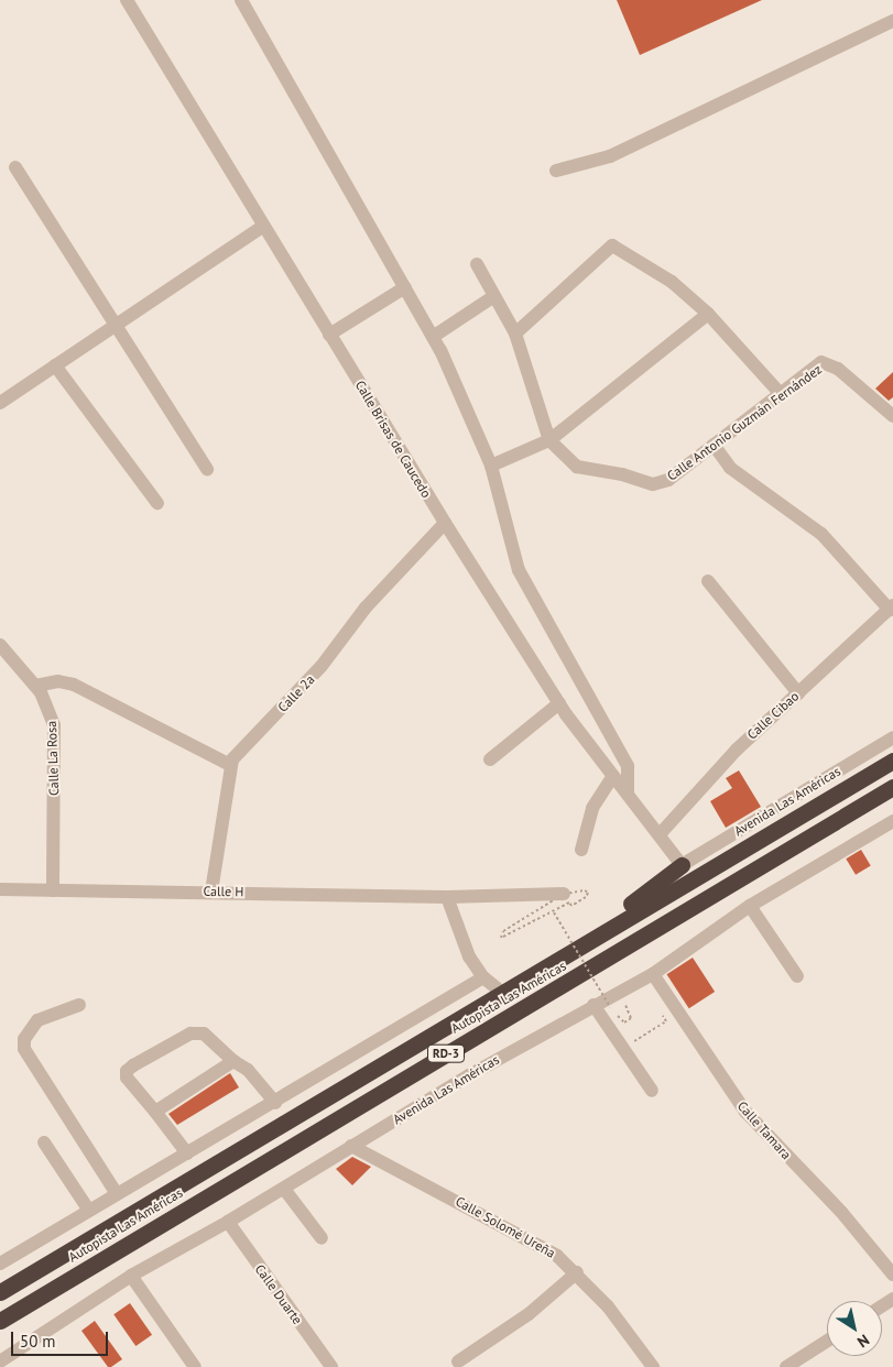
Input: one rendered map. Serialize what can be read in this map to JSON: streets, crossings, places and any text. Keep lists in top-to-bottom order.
{
  "streets": {
    "highway": ["Autopista Las Américas", "RD-3"],
    "street": [
      "Calle Antonio Guzmán Fernández",
      "Calle Brisas de Caucedo",
      "Calle 2a",
      "Calle Cibao",
      "Calle La Rosa",
      "Avenida Las Américas",
      "Calle H",
      "Calle Tamara",
      "Calle Solomé Ureña",
      "Calle Duarte"
    ]
  },
  "crossings": [
    ["Calle Brisas de Caucedo", "Calle 2a"],
    ["Calle Brisas de Caucedo", "Calle Cibao"],
    ["Calle Brisas de Caucedo", "Avenida Las Américas"],
    ["Calle 2a", "Calle H"],
    ["Calle La Rosa", "Calle H"],
    ["Avenida Las Américas", "Calle Tamara"],
    ["Avenida Las Américas", "Calle Solomé Ureña"],
    ["Avenida Las Américas", "Calle Duarte"]
  ],
  "scale_bar": "50 m",
  "north": "bottom right"
}
